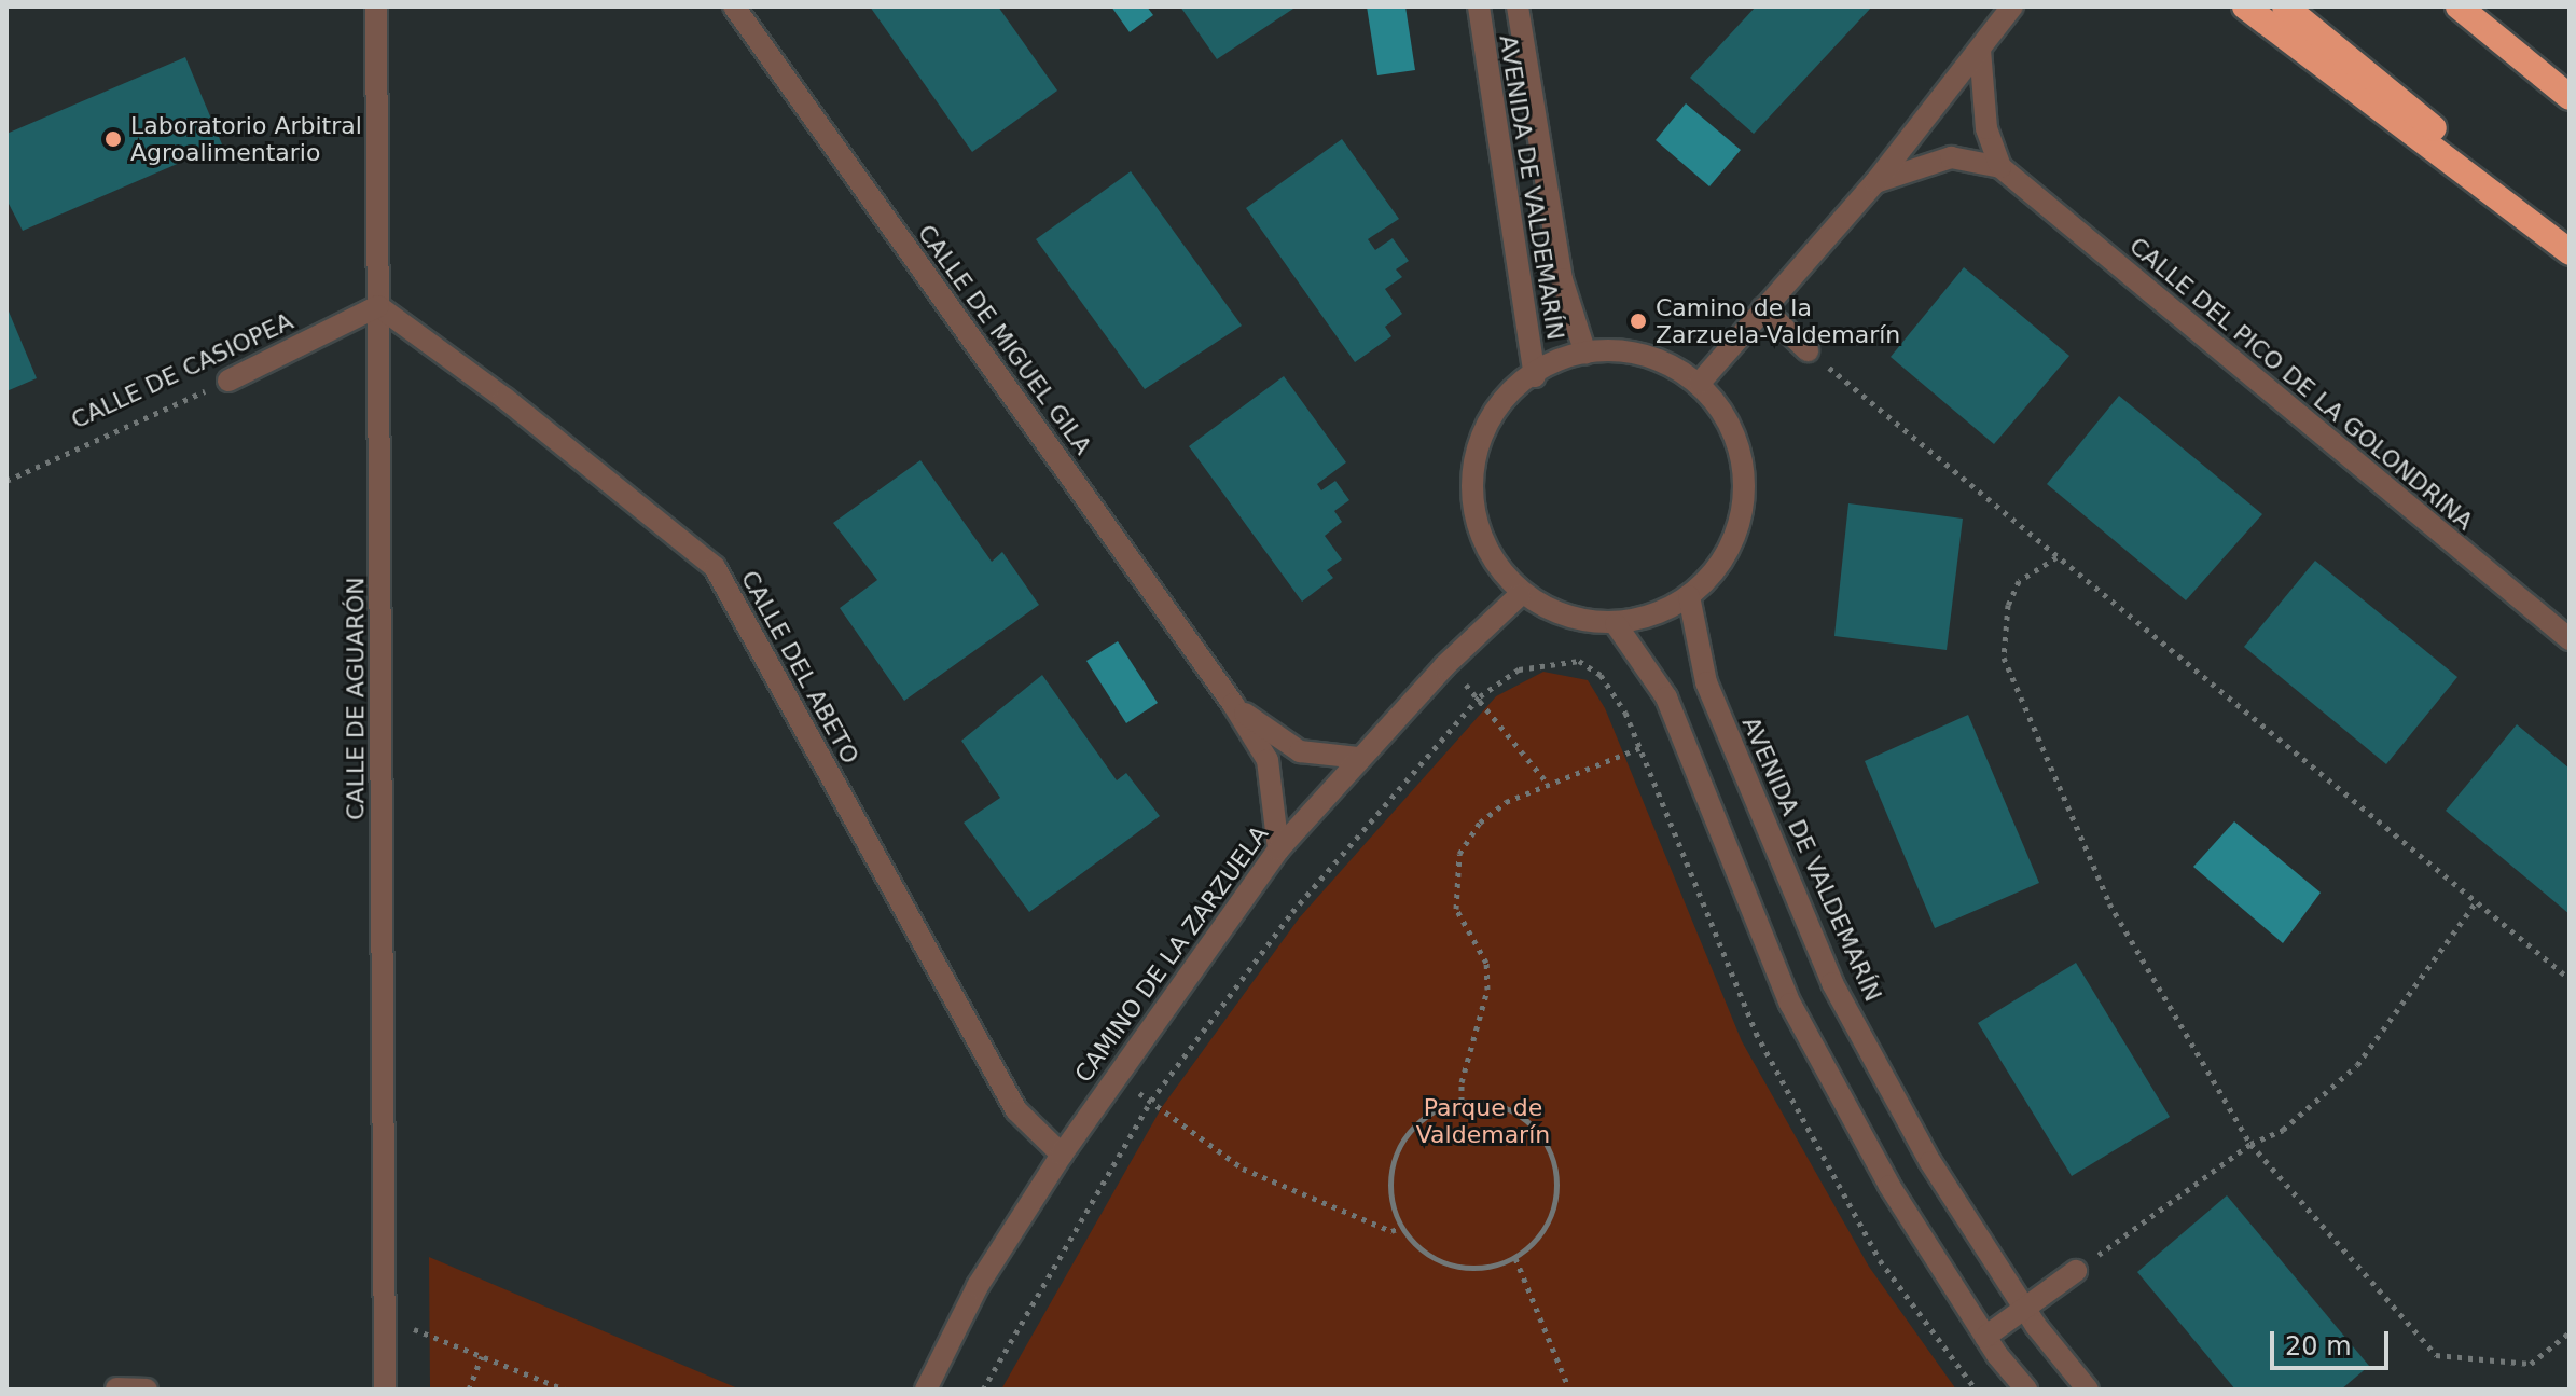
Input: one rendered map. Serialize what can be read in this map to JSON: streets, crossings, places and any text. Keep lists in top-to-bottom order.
{
  "streets": {
    "street": [
      "AVENIDA DE VALDEMARÍN",
      "CALLE DE MIGUEL GILA",
      "CALLE DE CASIOPEA",
      "CALLE DEL PICO DE LA GOLONDRINA",
      "CALLE DEL ABETO",
      "CALLE DE AGUARÓN",
      "CAMINO DE LA ZARZUELA"
    ]
  },
  "crossings": [
    ["AVENIDA DE VALDEMARÍN", "CAMINO DE LA ZARZUELA"],
    ["CALLE DE MIGUEL GILA", "CAMINO DE LA ZARZUELA"],
    ["CALLE DE CASIOPEA", "CALLE DEL ABETO"],
    ["CALLE DE CASIOPEA", "CALLE DE AGUARÓN"],
    ["CALLE DEL ABETO", "CALLE DE AGUARÓN"],
    ["CALLE DEL ABETO", "CAMINO DE LA ZARZUELA"]
  ],
  "parks": ["Parque de Valdemarín"],
  "places": ["Laboratorio Arbitral Agroalimentario", "Camino de la Zarzuela-Valdemarín"],
  "scale_bar": "20 m"
}
